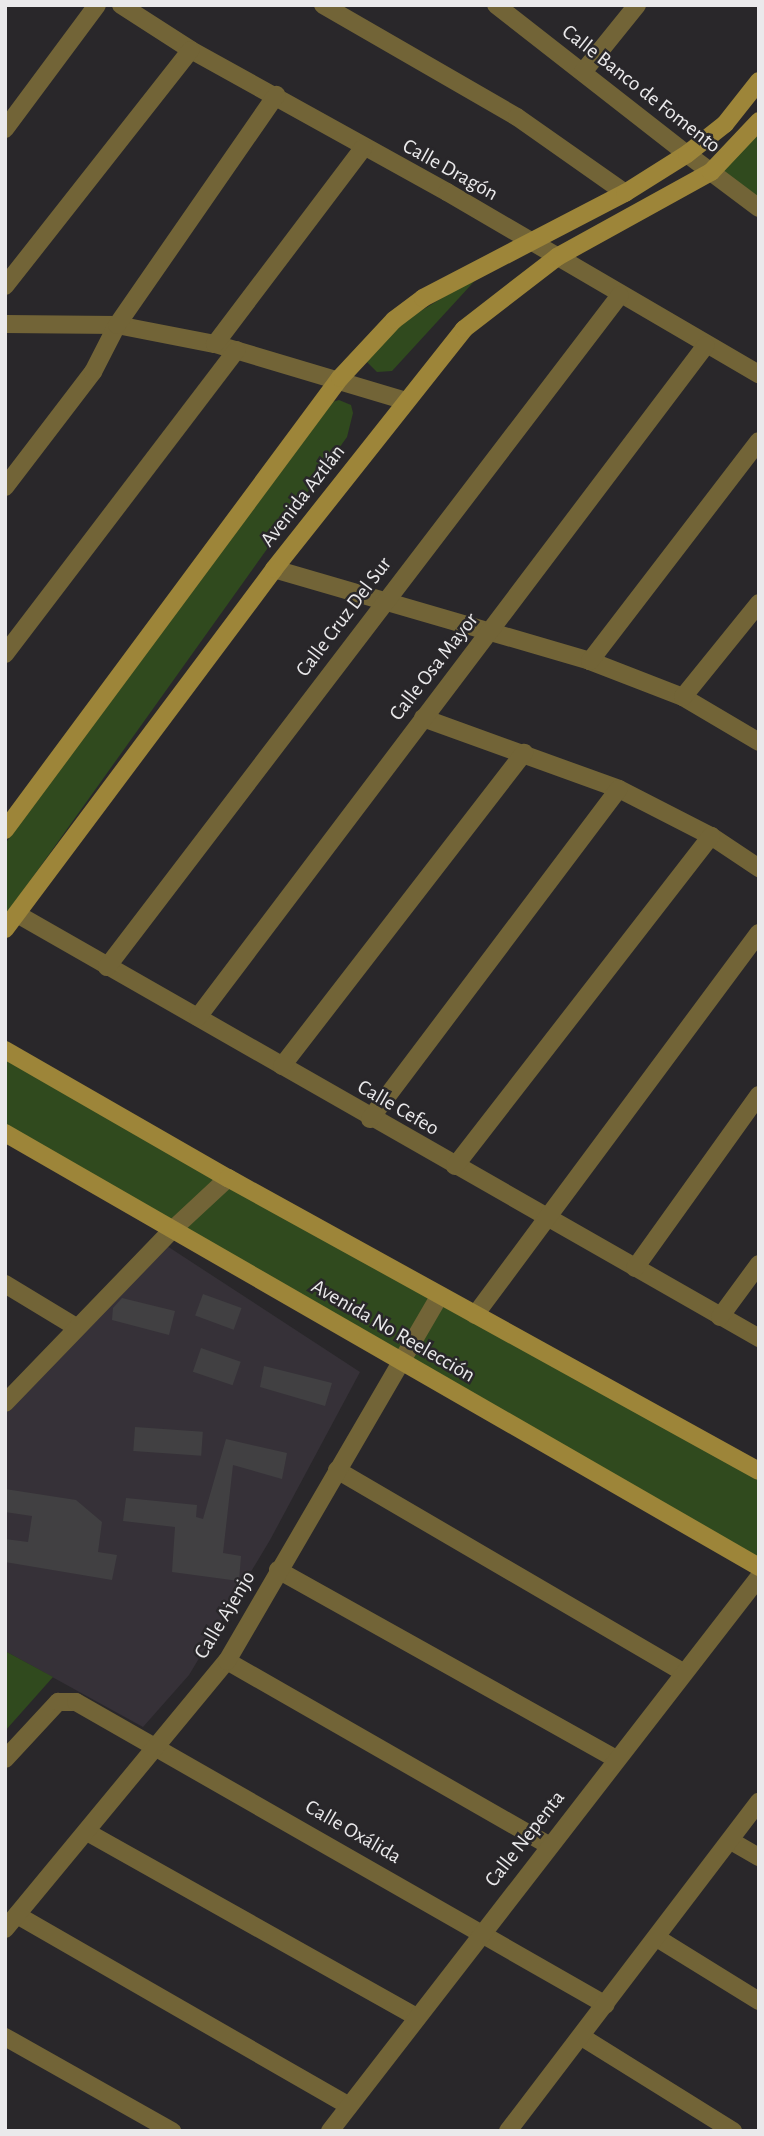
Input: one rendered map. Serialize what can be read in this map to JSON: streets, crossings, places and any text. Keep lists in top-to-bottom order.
{
  "streets": {
    "main road": ["Avenida Aztlán", "Avenida No Reelección"],
    "street": [
      "Calle Banco de Fomento",
      "Calle Dragón",
      "Calle Cruz Del Sur",
      "Calle Osa Mayor",
      "Calle Cefeo",
      "Calle Ajenjo",
      "Calle Oxálida",
      "Calle Nepenta"
    ]
  },
  "crossings": [
    ["Calle Banco de Fomento", "Avenida Aztlán"],
    ["Calle Dragón", "Avenida Aztlán"],
    ["Calle Dragón", "Calle Cruz Del Sur"],
    ["Calle Dragón", "Calle Osa Mayor"],
    ["Avenida Aztlán", "Calle Cefeo"],
    ["Calle Cruz Del Sur", "Calle Cefeo"],
    ["Calle Osa Mayor", "Calle Cefeo"],
    ["Avenida No Reelección", "Calle Ajenjo"],
    ["Calle Ajenjo", "Calle Oxálida"],
    ["Calle Oxálida", "Calle Nepenta"]
  ]
}
